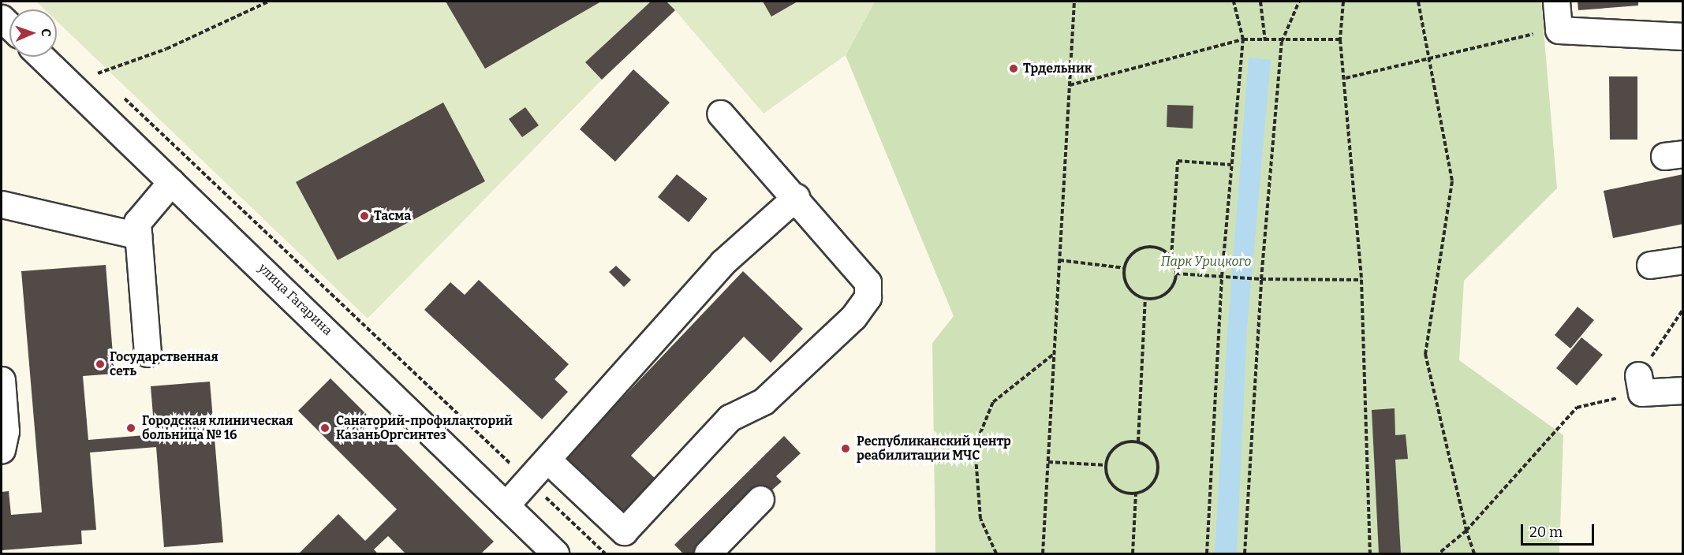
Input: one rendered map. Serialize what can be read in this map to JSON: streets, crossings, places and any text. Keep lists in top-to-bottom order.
{
  "streets": {
    "street": ["улица Гагарина"]
  },
  "parks": ["Парк Урицкого"],
  "places": [
    "Трдельник",
    "Тасма",
    "Государственная сеть",
    "Городская клиническая больница № 16",
    "Санаторий-профилакторий КазаньОргсинтез",
    "Республиканский центр реабилитации МЧС"
  ],
  "scale_bar": "20 m",
  "north": "right"
}
